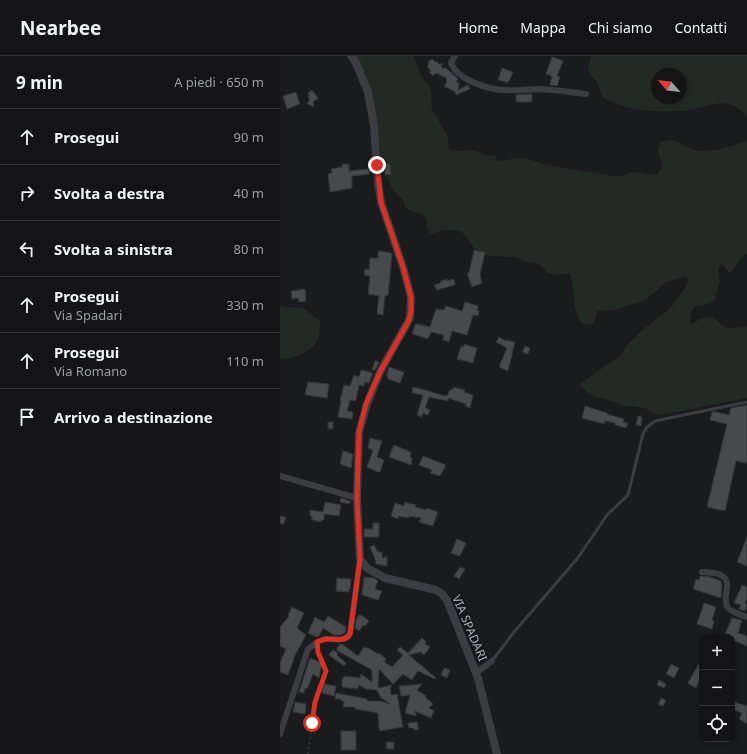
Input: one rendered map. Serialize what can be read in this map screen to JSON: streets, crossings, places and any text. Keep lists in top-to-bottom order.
{
  "streets": {
    "street": ["VIA SPADARI"]
  },
  "north": "top left",
  "page": {
    "header": "Nearbee",
    "nav": [
      "Home",
      "Mappa",
      "Chi siamo",
      "Contatti"
    ],
    "heading": ["9 min", "A piedi · 650 m"],
    "list": [
      ["Prosegui", "90 m"],
      ["Svolta a destra", "40 m"],
      ["Svolta a sinistra", "80 m"],
      ["Prosegui", "Via Spadari", "330 m"],
      ["Prosegui", "Via Romano", "110 m"],
      "Arrivo a destinazione"
    ],
    "map_buttons": ["+", "−"]
  }
}
